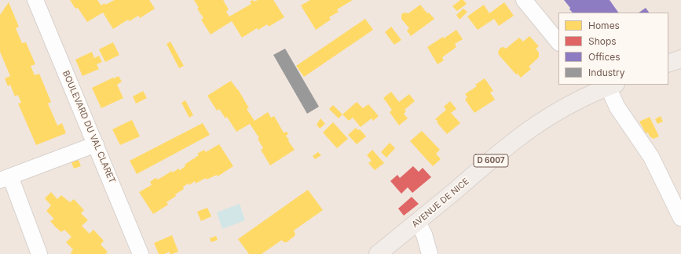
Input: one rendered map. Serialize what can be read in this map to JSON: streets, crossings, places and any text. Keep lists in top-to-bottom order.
{
  "streets": {
    "main road": ["D 6007", "AVENUE DE NICE"],
    "street": ["BOULEVARD DU VAL CLARET"]
  },
  "legend": [
    "Homes",
    "Shops",
    "Offices",
    "Industry"
  ]
}
